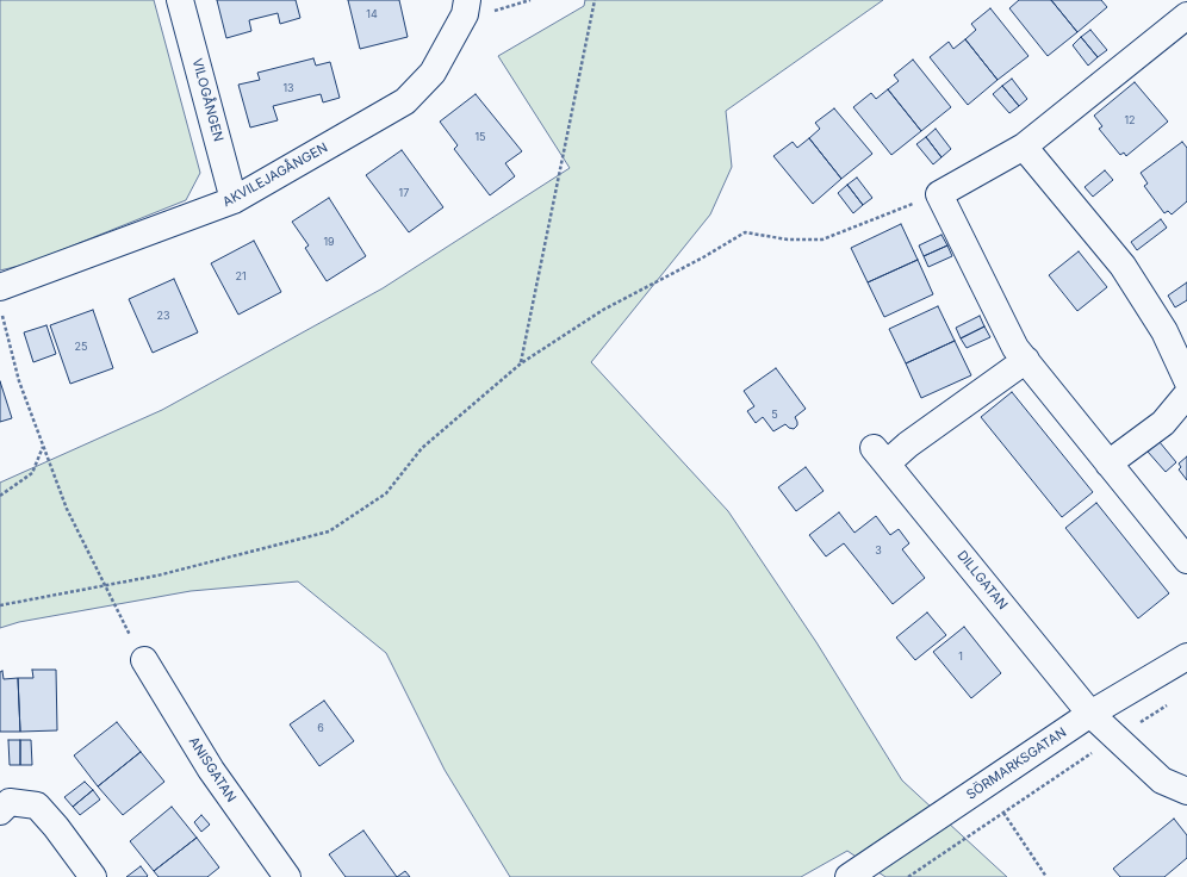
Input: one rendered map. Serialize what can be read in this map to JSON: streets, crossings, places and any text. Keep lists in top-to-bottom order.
{
  "streets": {
    "street": [
      "VILOGÅNGEN",
      "AKVILEJAGÅNGEN",
      "DILLGATAN",
      "SÖRMARKSGATAN",
      "ANISGATAN"
    ]
  },
  "crossings": [
    ["VILOGÅNGEN", "AKVILEJAGÅNGEN"],
    ["DILLGATAN", "SÖRMARKSGATAN"]
  ],
  "house_numbers": [
    "14",
    "13",
    "12",
    "15",
    "17",
    "19",
    "21",
    "23",
    "25",
    "5",
    "3",
    "1",
    "6"
  ]
}
